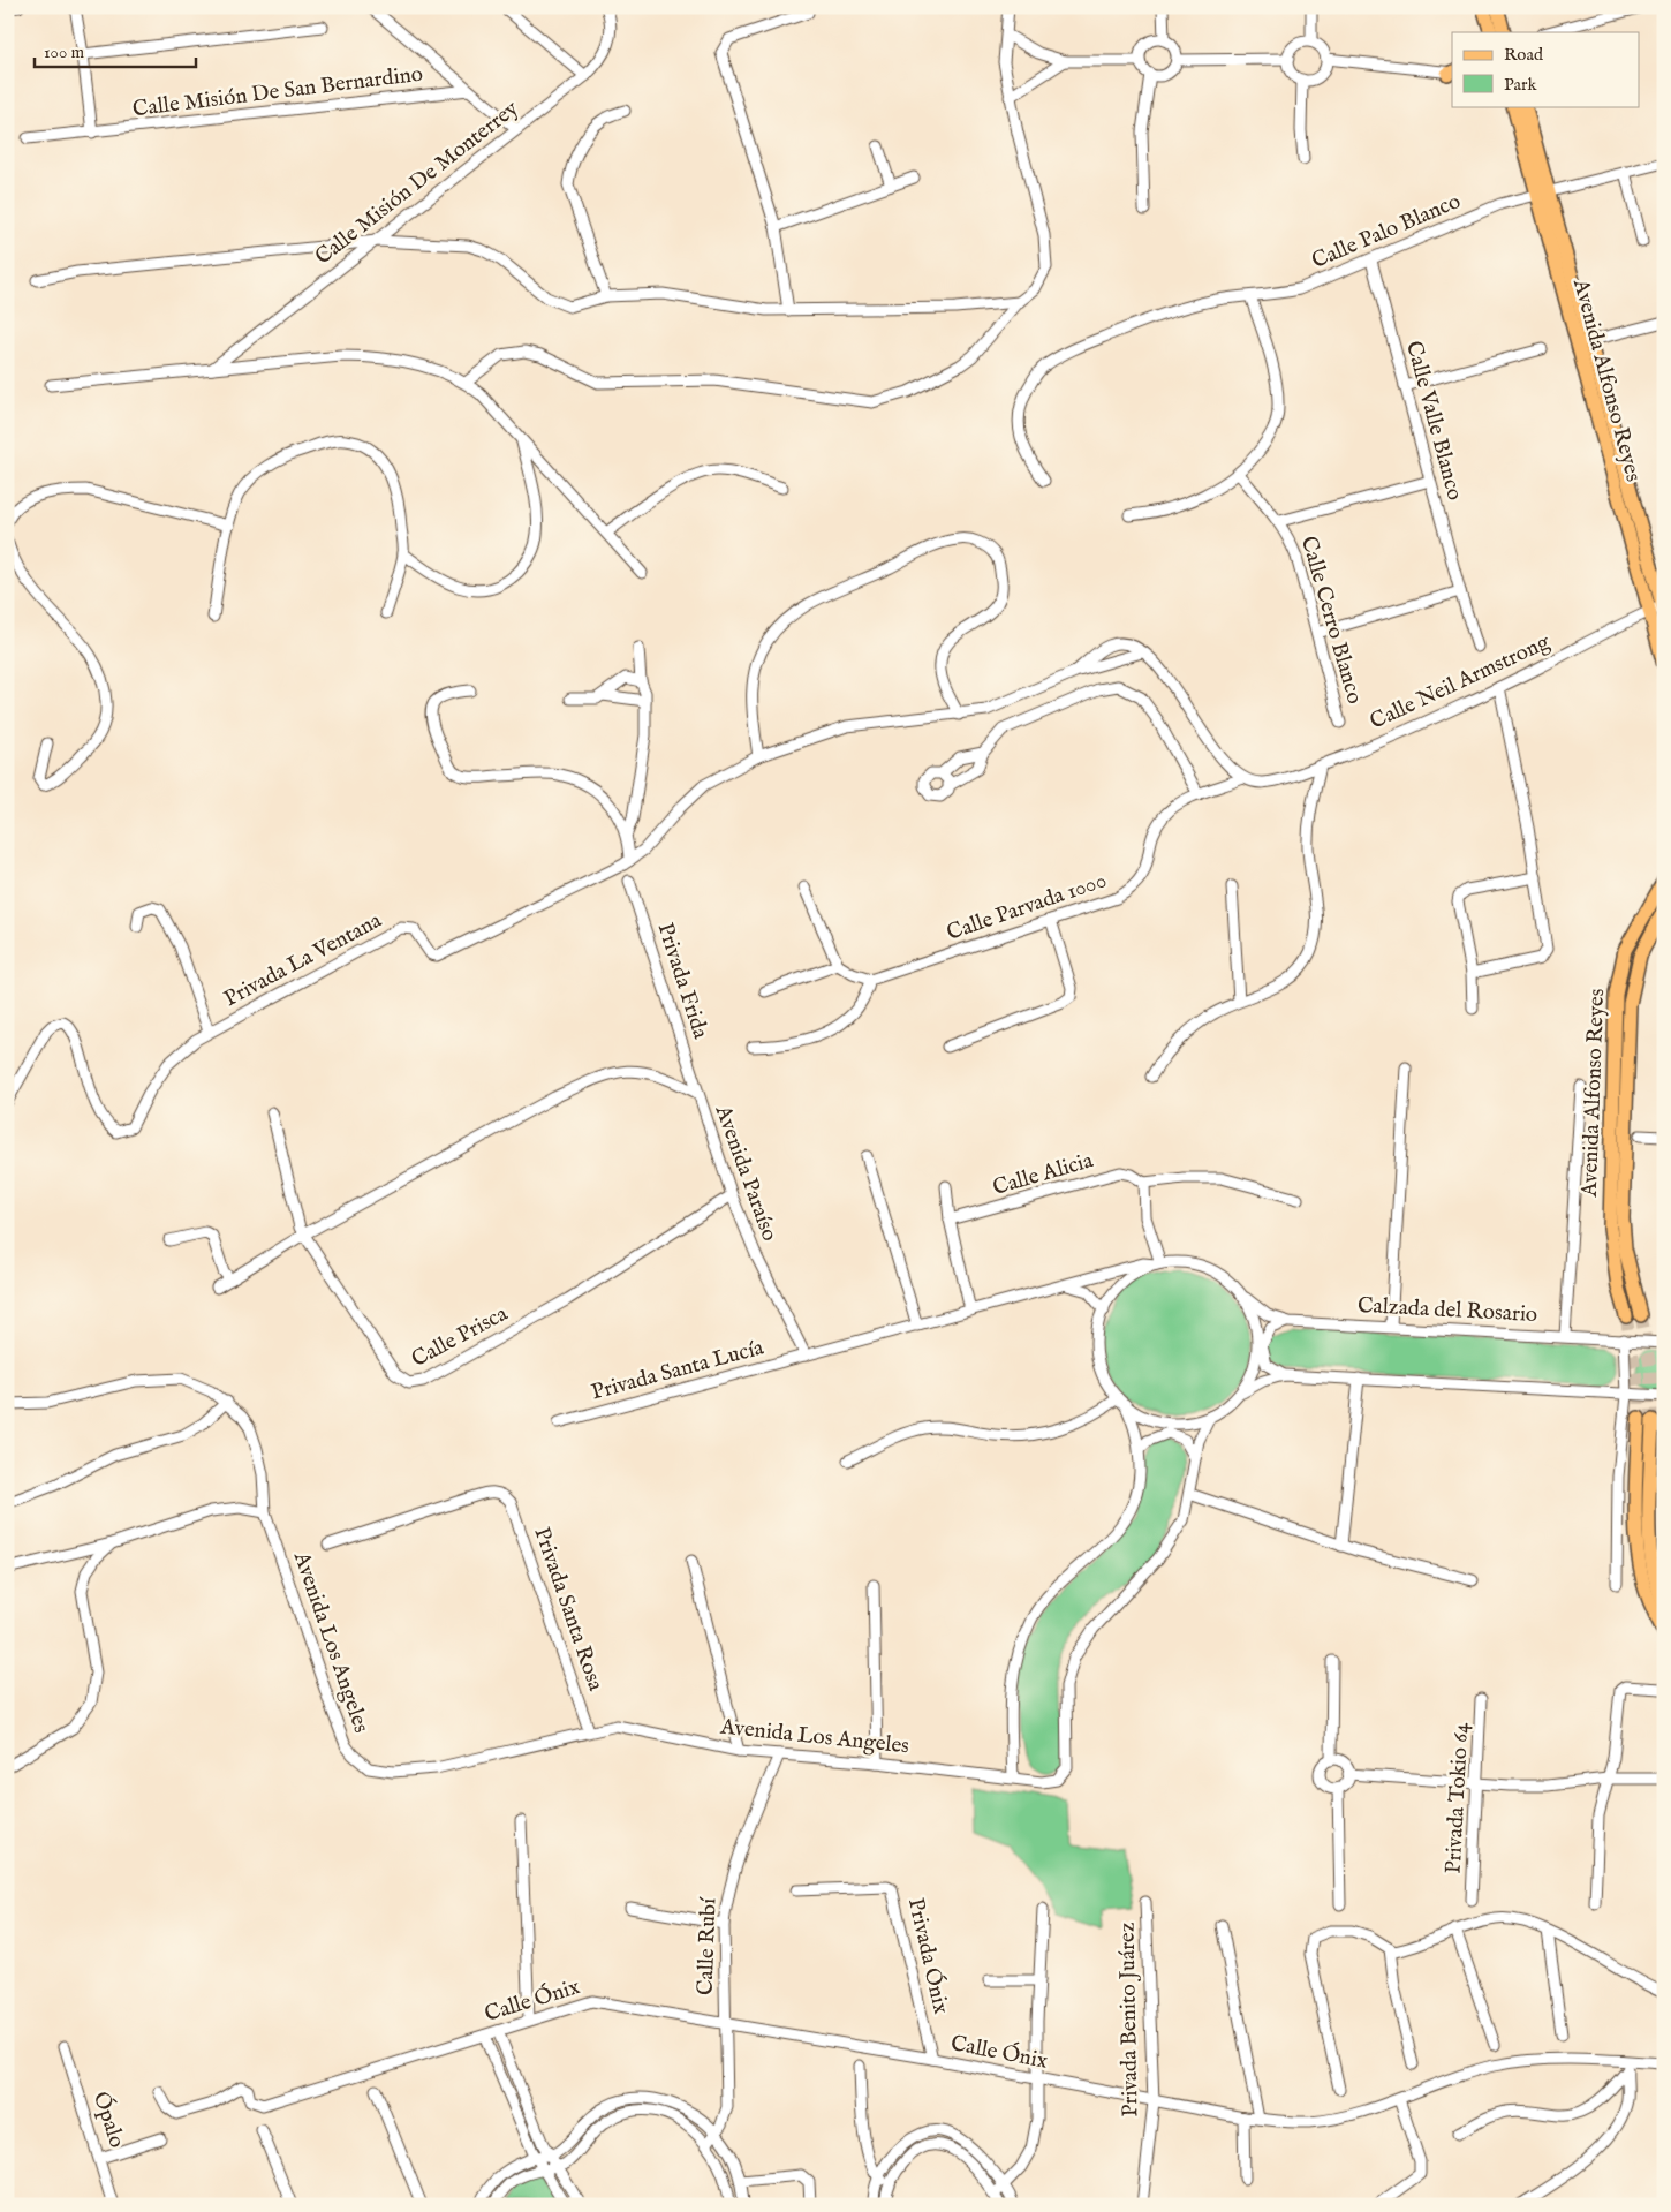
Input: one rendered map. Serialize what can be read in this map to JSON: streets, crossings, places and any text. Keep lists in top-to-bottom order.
{
  "streets": {
    "main road": ["Avenida Alfonso Reyes"],
    "street": [
      "Calle Misión De San Bernardino",
      "Calle Misión De Monterrey",
      "Calle Palo Blanco",
      "Calle Valle Blanco",
      "Calle Cerro Blanco",
      "Calle Neil Armstrong",
      "Calle Parvada 1000",
      "Privada La Ventana",
      "Privada Frida",
      "Avenida Paraíso",
      "Calle Alicia",
      "Calzada del Rosario",
      "Calle Prisca",
      "Privada Santa Lucía",
      "Privada Santa Rosa",
      "Avenida Los Angeles",
      "Privada Tokio 64",
      "Calle Rubí",
      "Privada Ónix",
      "Calle Ónix",
      "Privada Benito Juárez",
      "Ópalo"
    ]
  },
  "crossings": [
    ["Calle Palo Blanco", "Avenida Alfonso Reyes"],
    ["Calle Palo Blanco", "Calle Valle Blanco"],
    ["Avenida Alfonso Reyes", "Calle Neil Armstrong"],
    ["Calle Neil Armstrong", "Calle Parvada 1000"],
    ["Privada Frida", "Avenida Paraíso"],
    ["Avenida Paraíso", "Calle Prisca"],
    ["Avenida Paraíso", "Privada Santa Lucía"],
    ["Calzada del Rosario", "Avenida Los Angeles"],
    ["Privada Santa Rosa", "Avenida Los Angeles"],
    ["Avenida Los Angeles", "Calle Rubí"],
    ["Calle Rubí", "Calle Ónix"],
    ["Privada Ónix", "Calle Ónix"],
    ["Calle Ónix", "Privada Benito Juárez"]
  ],
  "legend": ["Road", "Park"],
  "scale_bar": "100 m"
}
